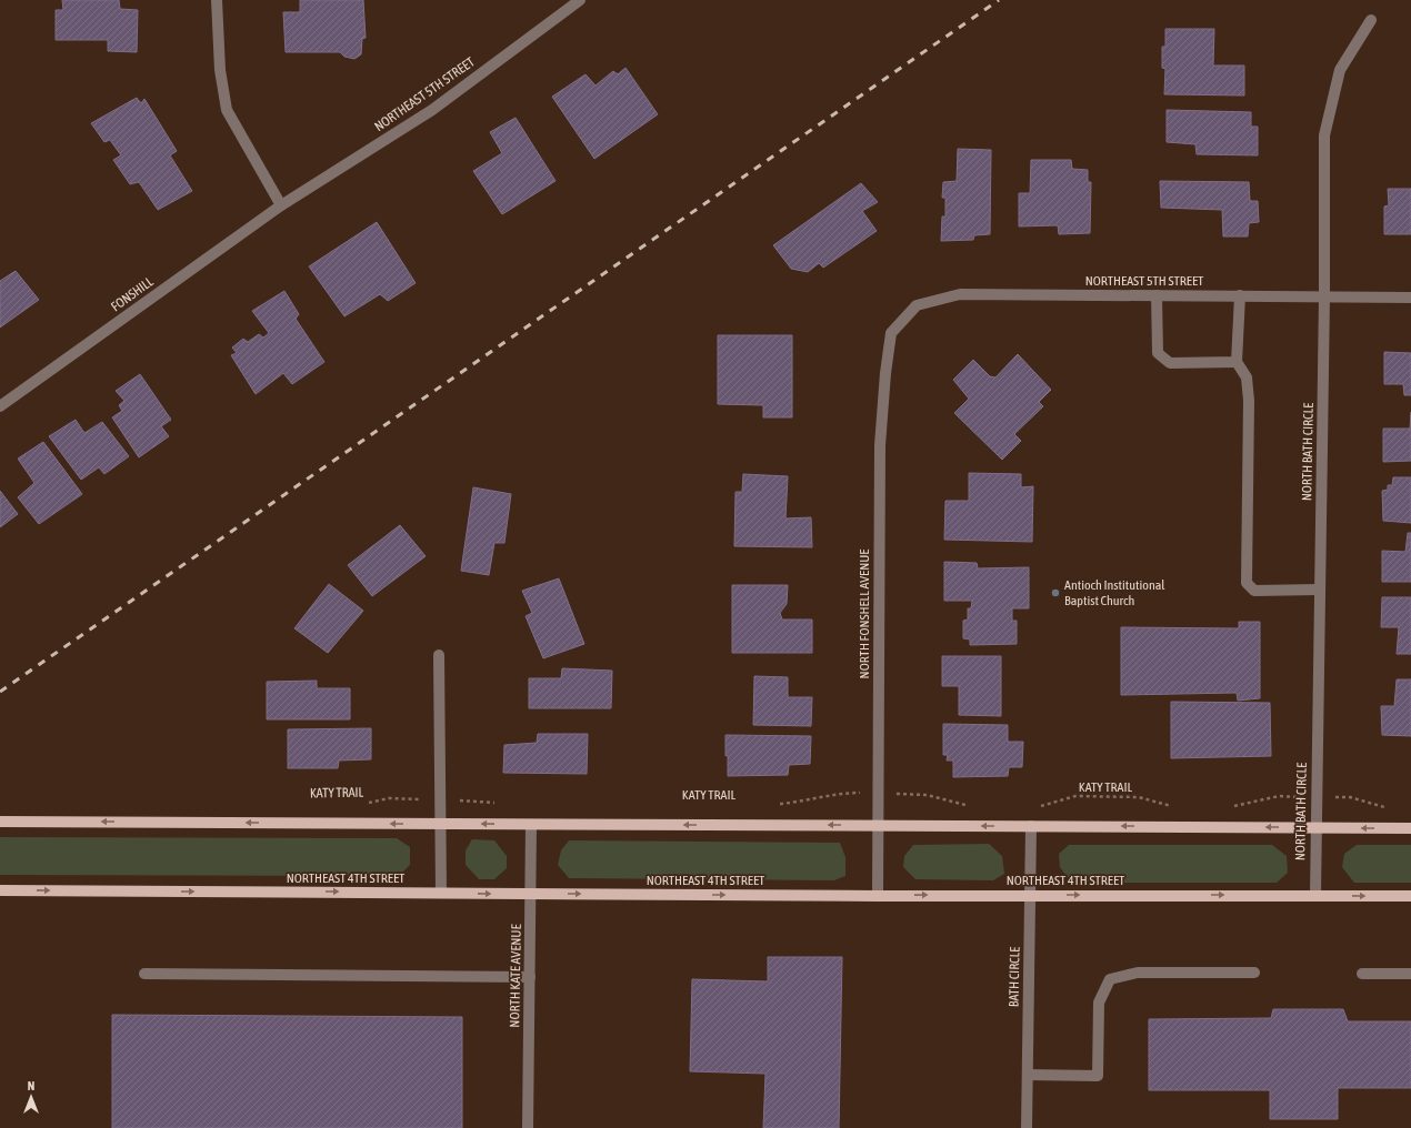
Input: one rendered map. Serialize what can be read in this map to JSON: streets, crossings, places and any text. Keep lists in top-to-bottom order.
{
  "streets": {
    "main road": ["NORTHEAST 4TH STREET"],
    "street": [
      "NORTHEAST 5TH STREET",
      "FONSHILL",
      "NORTH BATH CIRCLE",
      "NORTH FONSHELL AVENUE",
      "NORTH KATE AVENUE",
      "BATH CIRCLE"
    ],
    "path": ["KATY TRAIL"]
  },
  "crossings": [
    ["NORTHEAST 5TH STREET", "FONSHILL"],
    ["NORTHEAST 5TH STREET", "NORTH BATH CIRCLE"],
    ["NORTHEAST 5TH STREET", "NORTH FONSHELL AVENUE"],
    ["NORTH BATH CIRCLE", "NORTHEAST 4TH STREET"],
    ["NORTH FONSHELL AVENUE", "NORTHEAST 4TH STREET"],
    ["NORTHEAST 4TH STREET", "NORTH KATE AVENUE"],
    ["NORTHEAST 4TH STREET", "BATH CIRCLE"]
  ],
  "places": ["Antioch Institutional Baptist Church"],
  "north": "top"
}
